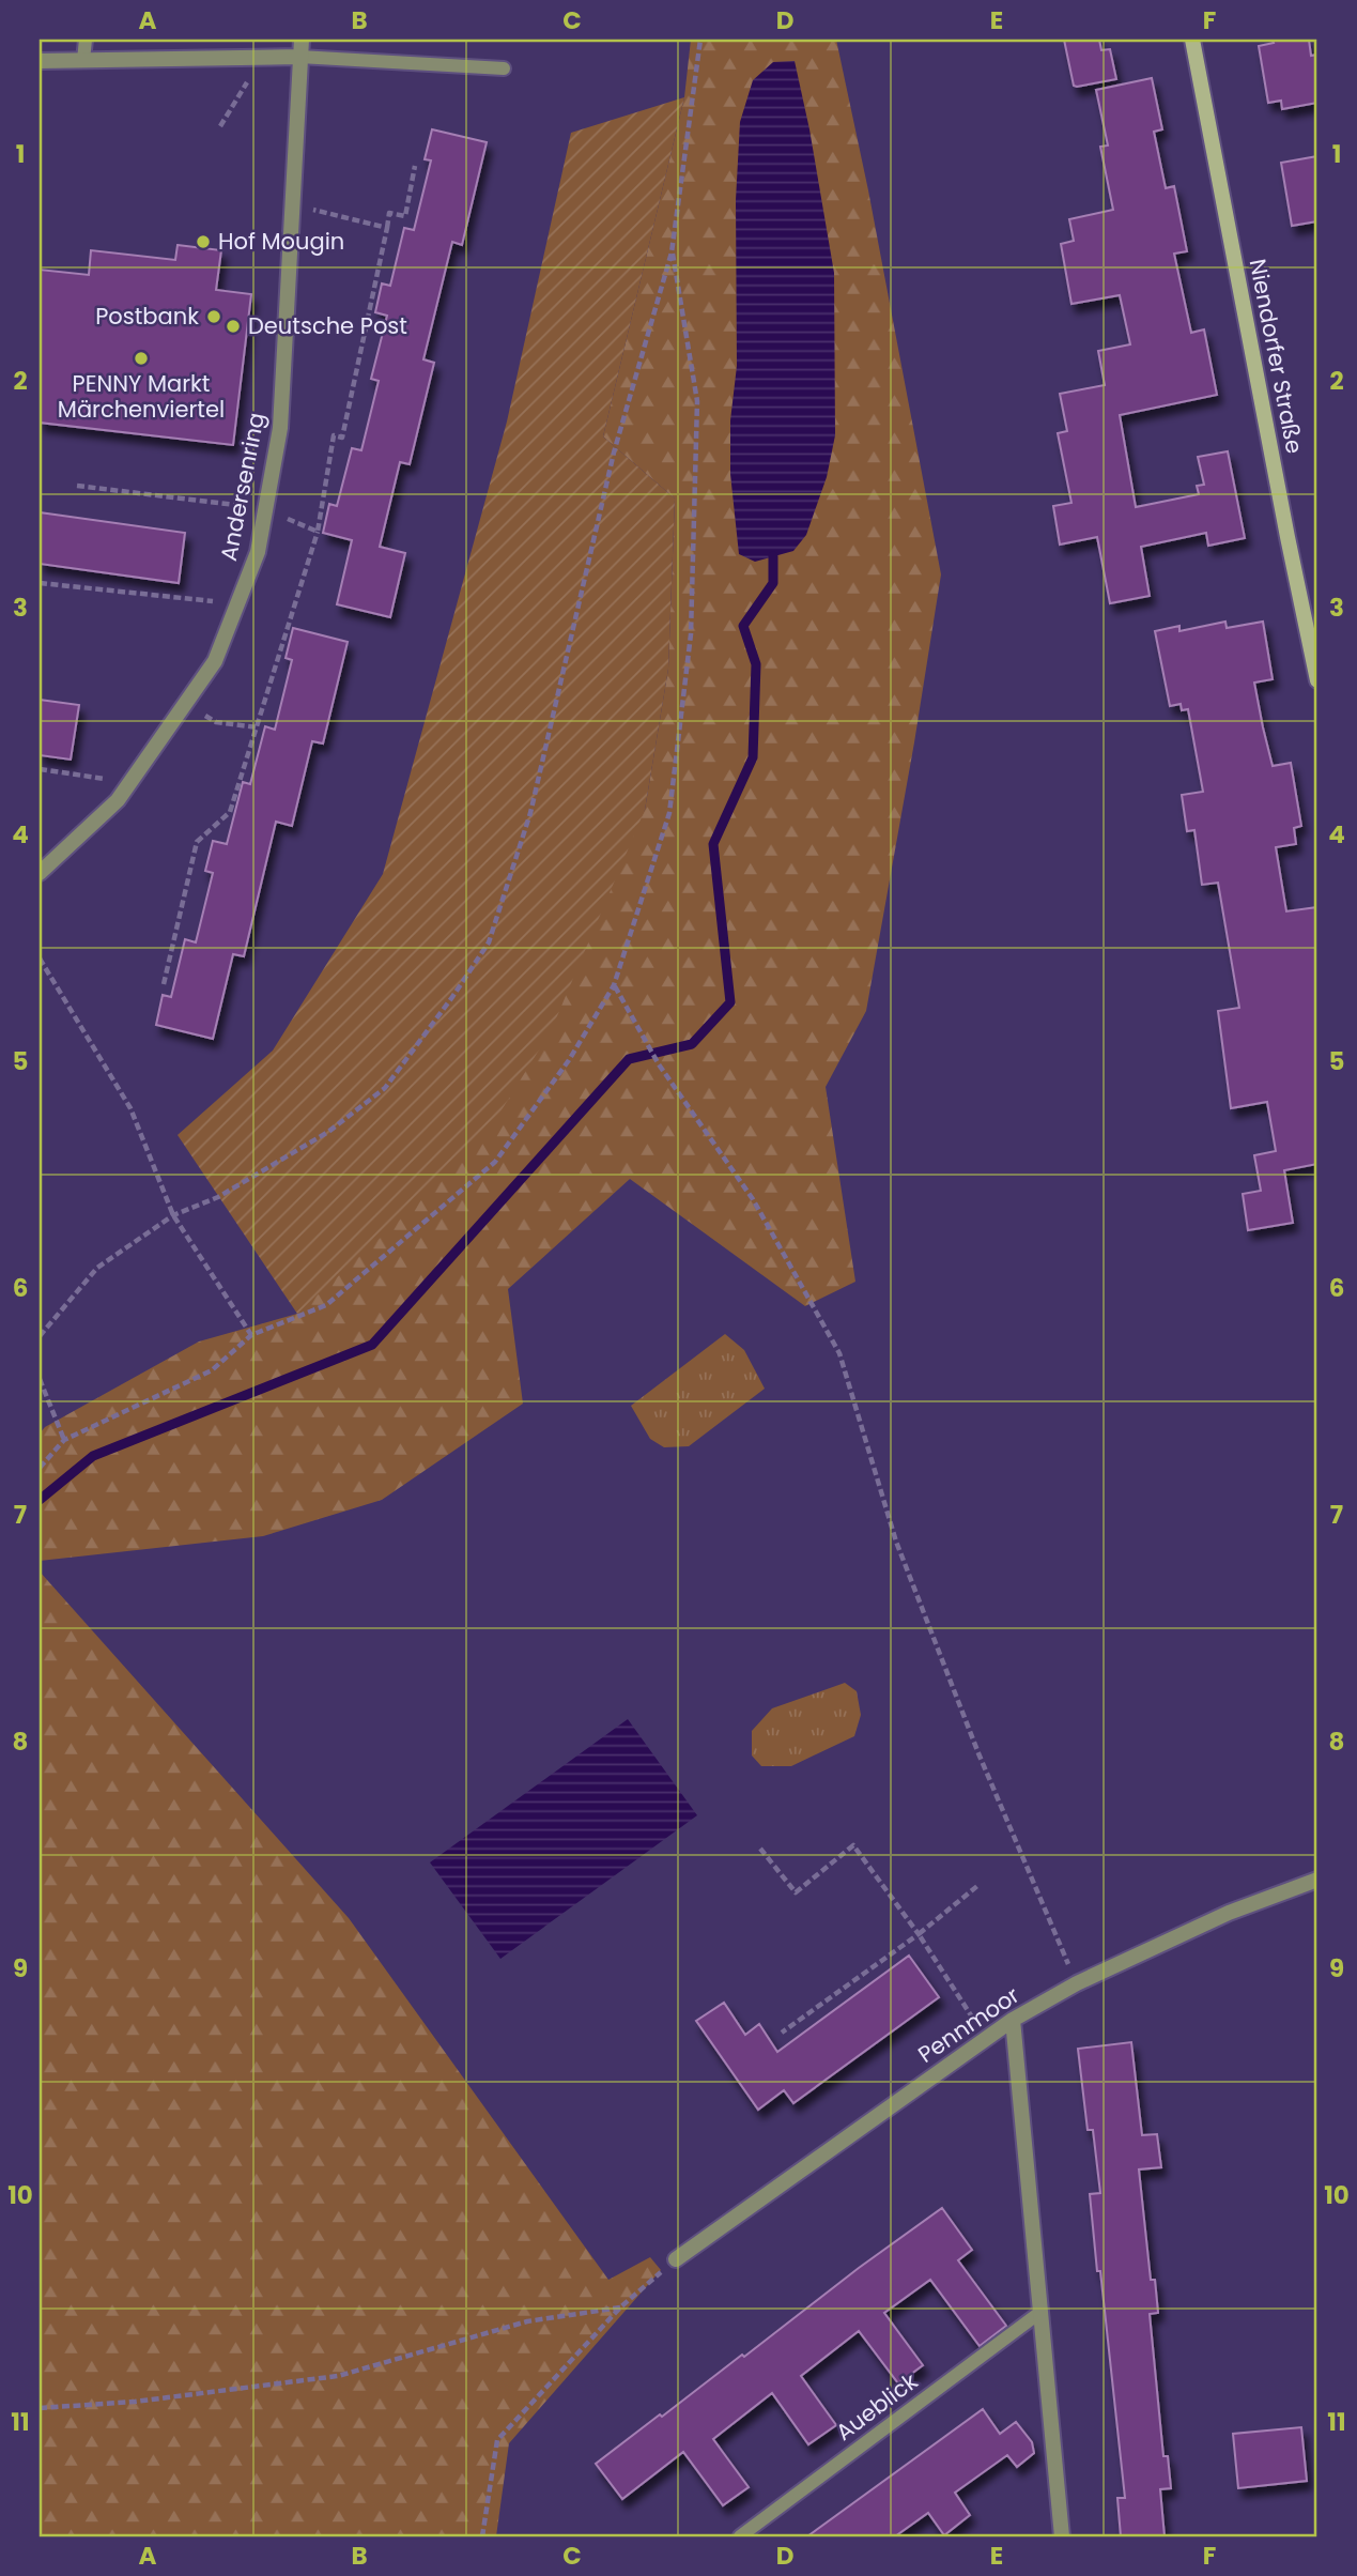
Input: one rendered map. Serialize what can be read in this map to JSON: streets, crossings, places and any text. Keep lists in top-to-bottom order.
{
  "streets": {
    "main road": ["Niendorfer Straße"],
    "street": ["Andersenring", "Pennmoor"],
    "lane": ["Aueblick"]
  },
  "places": [
    "Hof Mougin",
    "Postbank",
    "Deutsche Post",
    "PENNY Markt Märchenviertel"
  ],
  "grid": {
    "columns": [
      "A",
      "B",
      "C",
      "D",
      "E",
      "F"
    ],
    "rows": [
      "1",
      "2",
      "3",
      "4",
      "5",
      "6",
      "7",
      "8",
      "9",
      "10",
      "11"
    ]
  }
}
